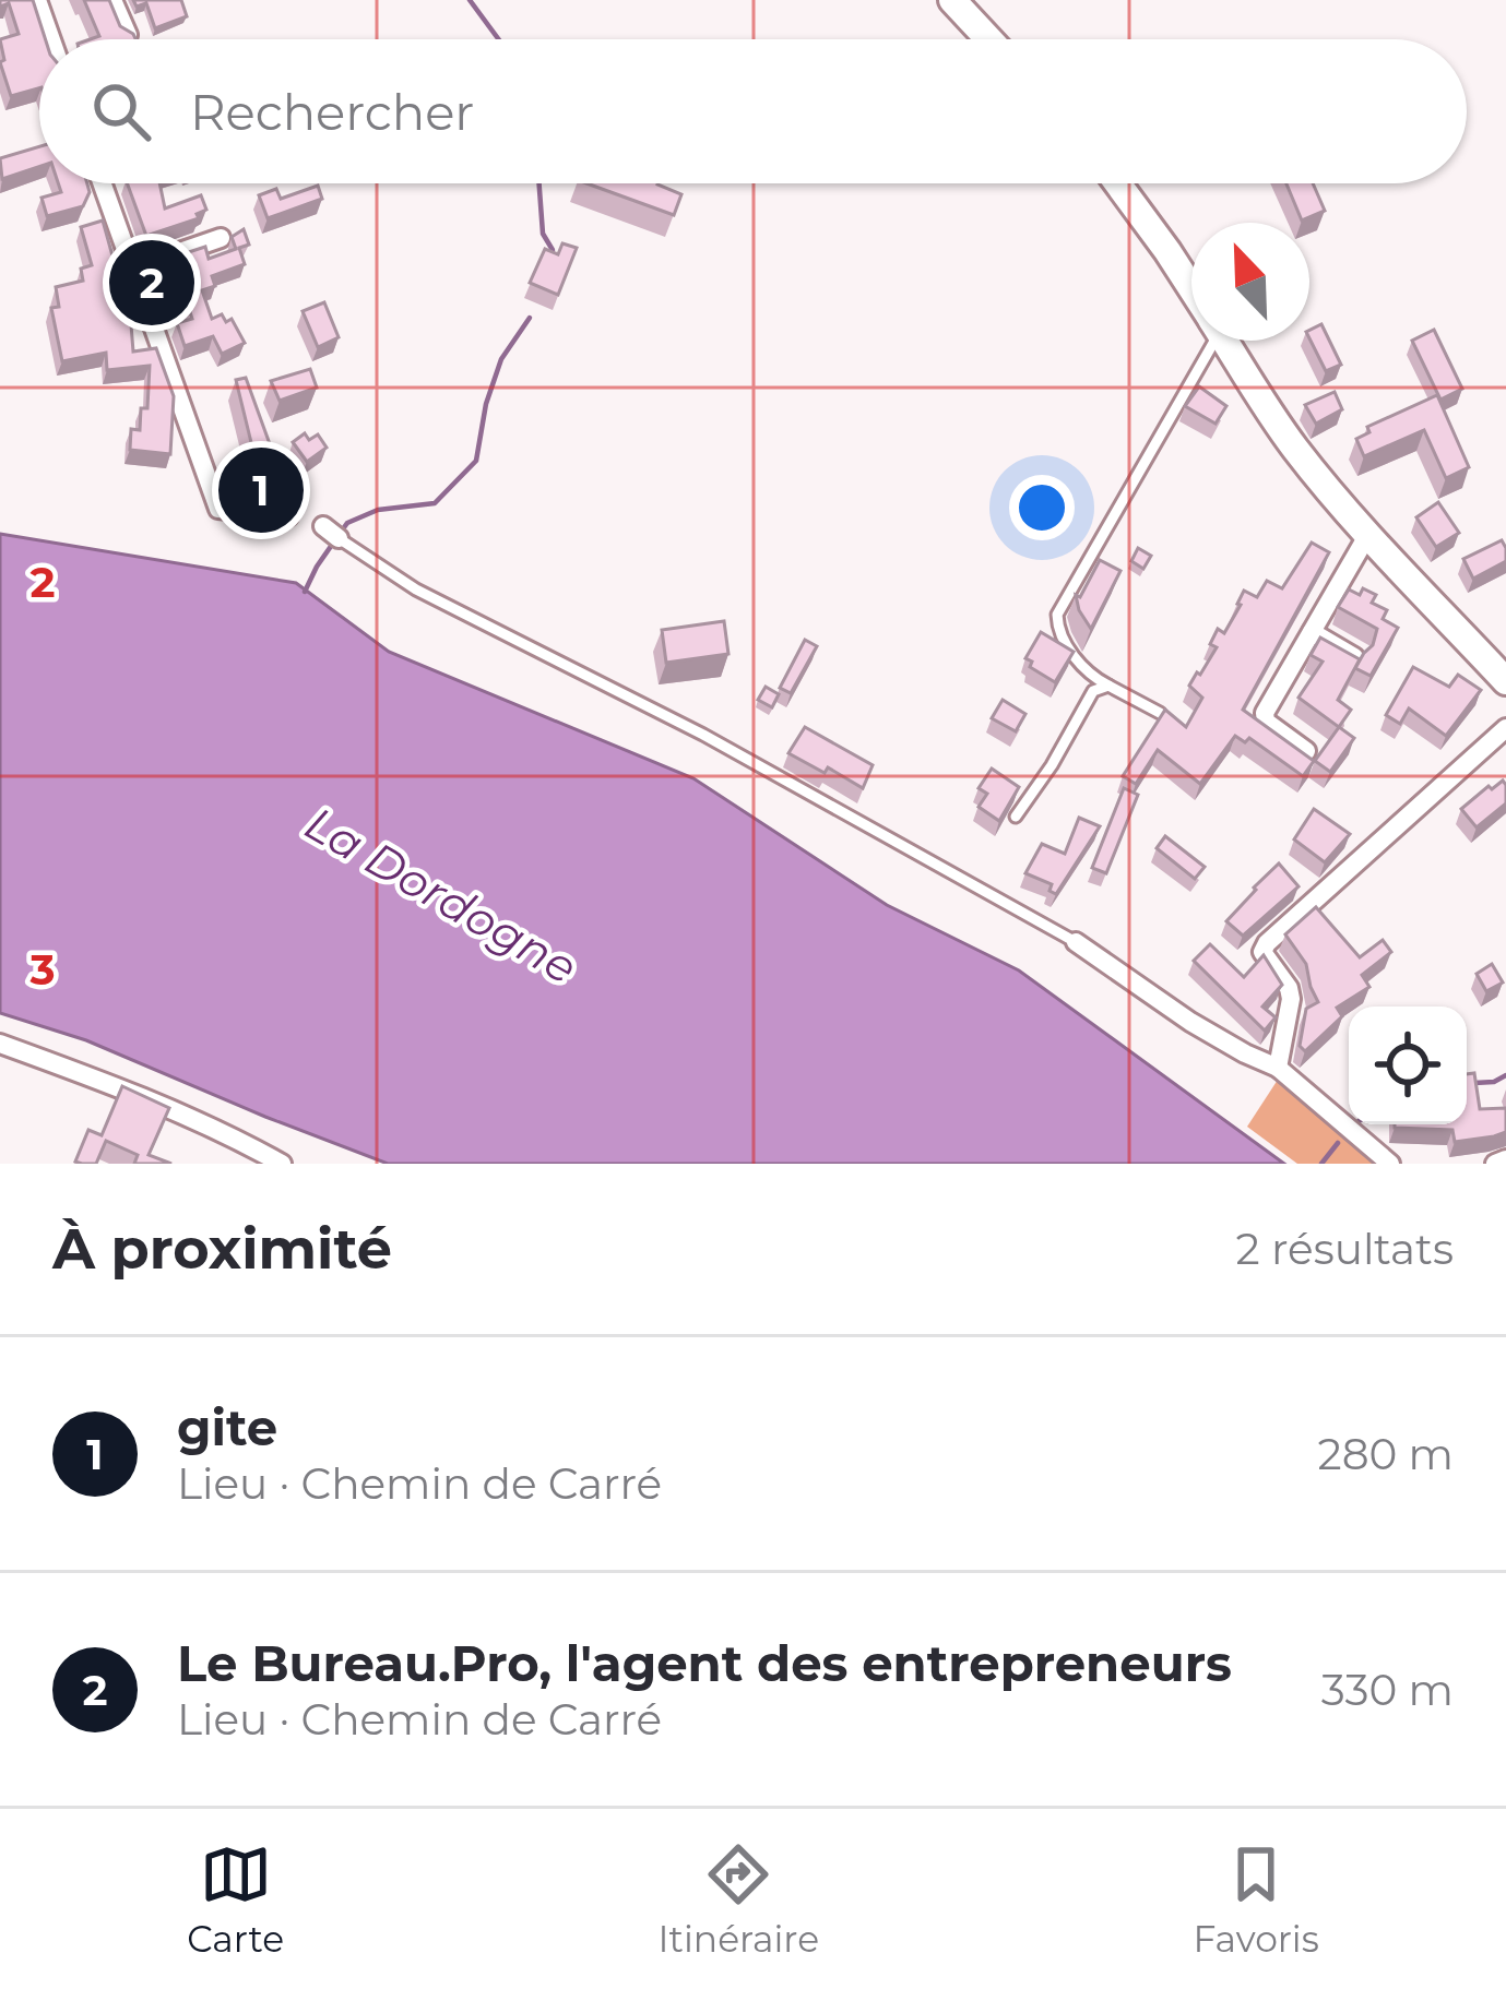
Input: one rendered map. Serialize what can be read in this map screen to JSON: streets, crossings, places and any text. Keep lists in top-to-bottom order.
{
  "water": ["La Dordogne"],
  "north": "top left",
  "page": {
    "search": "Rechercher",
    "pins": ["2", "1"],
    "heading": ["À proximité", "2 résultats"],
    "list": [
      {
        "mark": "1",
        "name": "gite",
        "note": "Lieu · Chemin de Carré",
        "value": "280 m"
      },
      {
        "mark": "2",
        "name": "Le Bureau.Pro, l'agent des entrepreneurs",
        "note": "Lieu · Chemin de Carré",
        "value": "330 m"
      }
    ],
    "nav": ["Carte", "Itinéraire", "Favoris"]
  },
  "grid": {
    "rows": ["2", "3"]
  }
}
